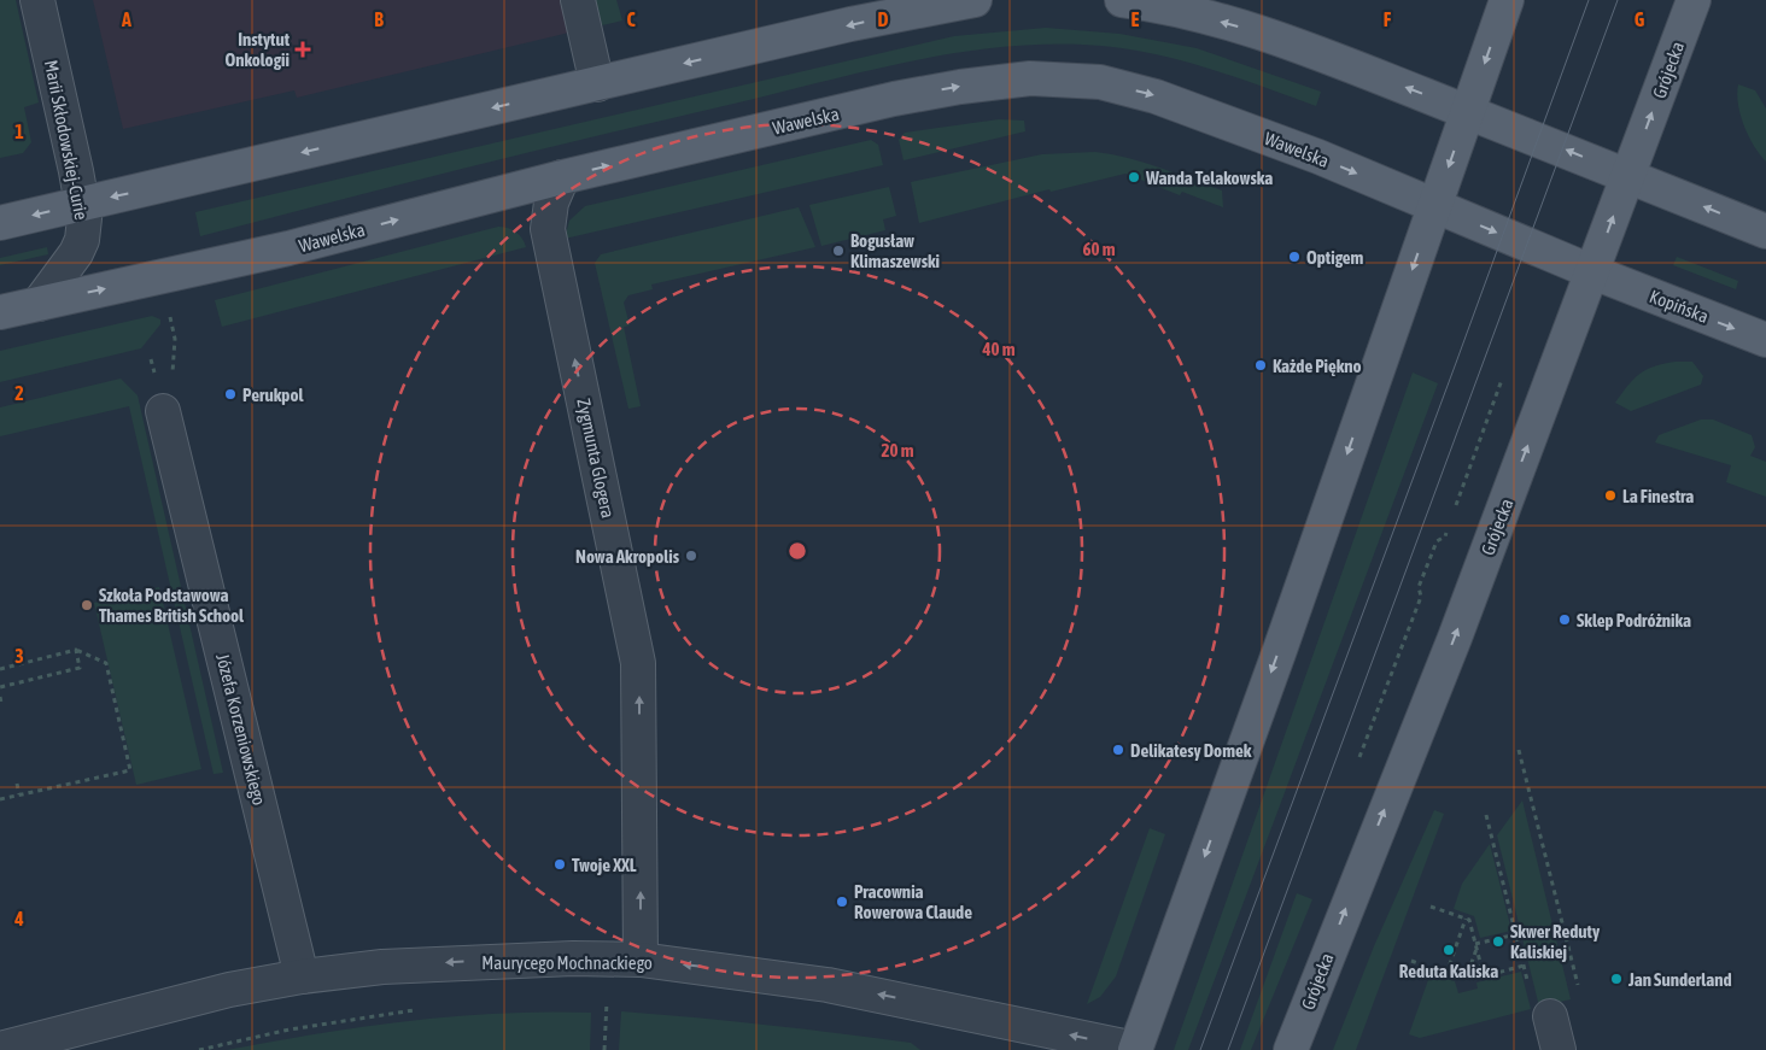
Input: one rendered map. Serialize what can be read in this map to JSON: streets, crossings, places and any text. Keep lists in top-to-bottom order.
{
  "streets": {
    "main road": ["Grójecka", "Wawelska", "Kopińska"],
    "street": [
      "Marii Skłodowskiej-Curie",
      "Zygmunta Glogera",
      "Józefa Korzeniowskiego",
      "Maurycego Mochnackiego"
    ]
  },
  "crossings": [
    ["Grójecka", "Wawelska"],
    ["Grójecka", "Kopińska"],
    ["Wawelska", "Marii Skłodowskiej-Curie"],
    ["Wawelska", "Kopińska"],
    ["Wawelska", "Zygmunta Glogera"],
    ["Zygmunta Glogera", "Maurycego Mochnackiego"],
    ["Józefa Korzeniowskiego", "Maurycego Mochnackiego"]
  ],
  "one_way": ["Zygmunta Glogera", "Maurycego Mochnackiego"],
  "places": {
    "health": ["Instytut Onkologii"],
    "other": [
      "Wanda Telakowska",
      "Bogusław Klimaszewski",
      "Optigem",
      "Każde Piękno",
      "Perukpol",
      "La Finestra",
      "Nowa Akropolis",
      "Szkoła Podstawowa Thames British School",
      "Sklep Podróżnika",
      "Delikatesy Domek",
      "Twoje XXL",
      "Pracownia Rowerowa Claude",
      "Skwer Reduty Kaliskiej",
      "Reduta Kaliska",
      "Jan Sunderland"
    ]
  },
  "grid": {
    "columns": [
      "A",
      "B",
      "C",
      "D",
      "E",
      "F",
      "G"
    ],
    "rows": [
      "1",
      "2",
      "3",
      "4"
    ]
  },
  "rings": ["60 m", "40 m", "20 m"]
}
